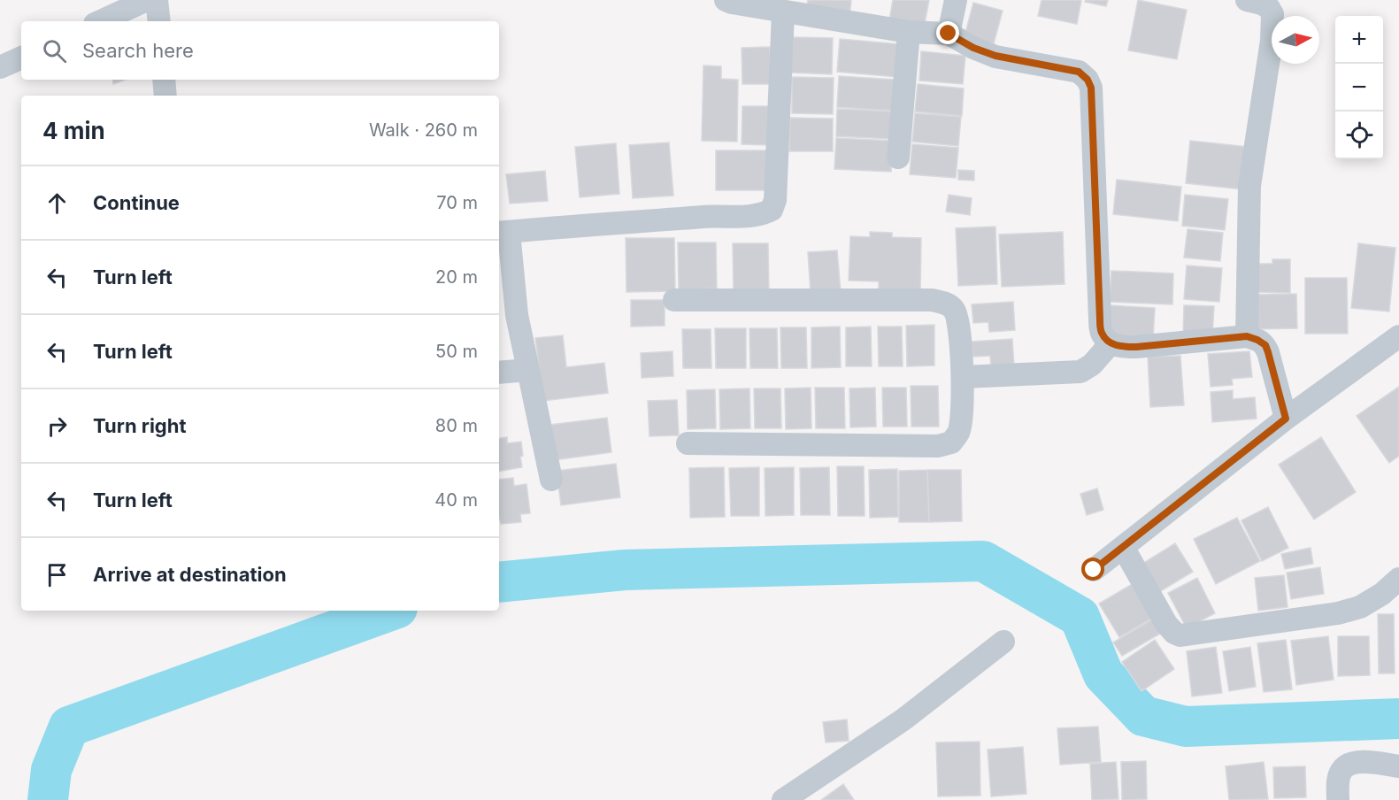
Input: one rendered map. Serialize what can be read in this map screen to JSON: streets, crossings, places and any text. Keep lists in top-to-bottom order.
{
  "north": "right",
  "page": {
    "map_buttons": ["+", "−"],
    "search": "Search here",
    "heading": ["4 min", "Walk · 260 m"],
    "list": [
      ["Continue", "70 m"],
      ["Turn left", "20 m"],
      ["Turn left", "50 m"],
      ["Turn right", "80 m"],
      ["Turn left", "40 m"],
      "Arrive at destination"
    ]
  }
}
